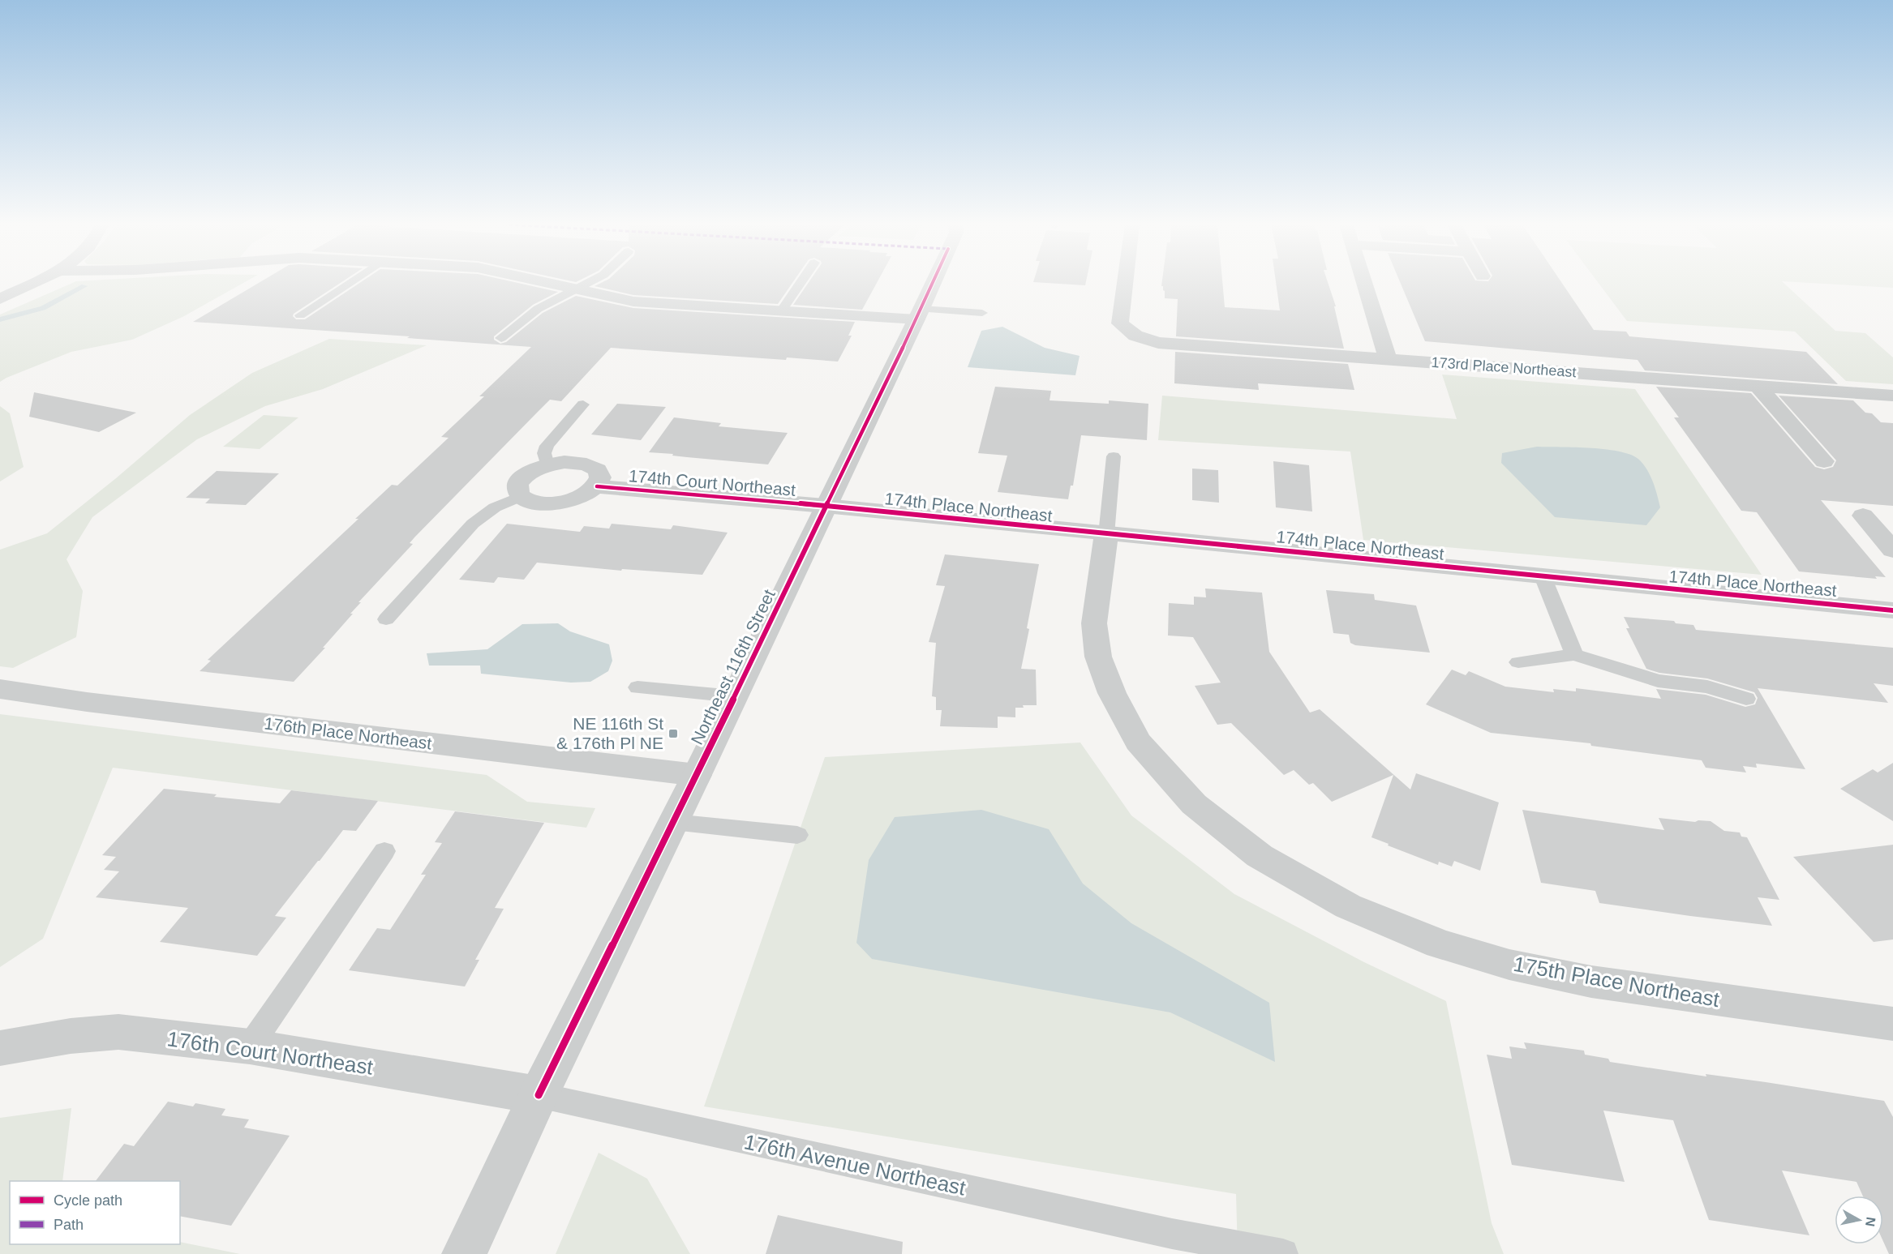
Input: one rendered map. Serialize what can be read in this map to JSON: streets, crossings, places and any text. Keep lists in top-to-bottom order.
{
  "streets": {
    "street": [
      "173rd Place Northeast",
      "174th Court Northeast",
      "174th Place Northeast",
      "Northeast 116th Street",
      "176th Place Northeast",
      "175th Place Northeast",
      "176th Court Northeast"
    ],
    "lane": ["176th Avenue Northeast"]
  },
  "crossings": [
    ["174th Court Northeast", "174th Place Northeast"],
    ["174th Court Northeast", "Northeast 116th Street"],
    ["174th Place Northeast", "Northeast 116th Street"],
    ["174th Place Northeast", "175th Place Northeast"],
    ["Northeast 116th Street", "176th Place Northeast"],
    ["Northeast 116th Street", "176th Court Northeast"],
    ["Northeast 116th Street", "176th Avenue Northeast"],
    ["176th Court Northeast", "176th Avenue Northeast"]
  ],
  "places": {
    "transit": ["NE 116th St & 176th Pl NE"]
  },
  "legend": ["Cycle path", "Path"],
  "north": "right"
}
